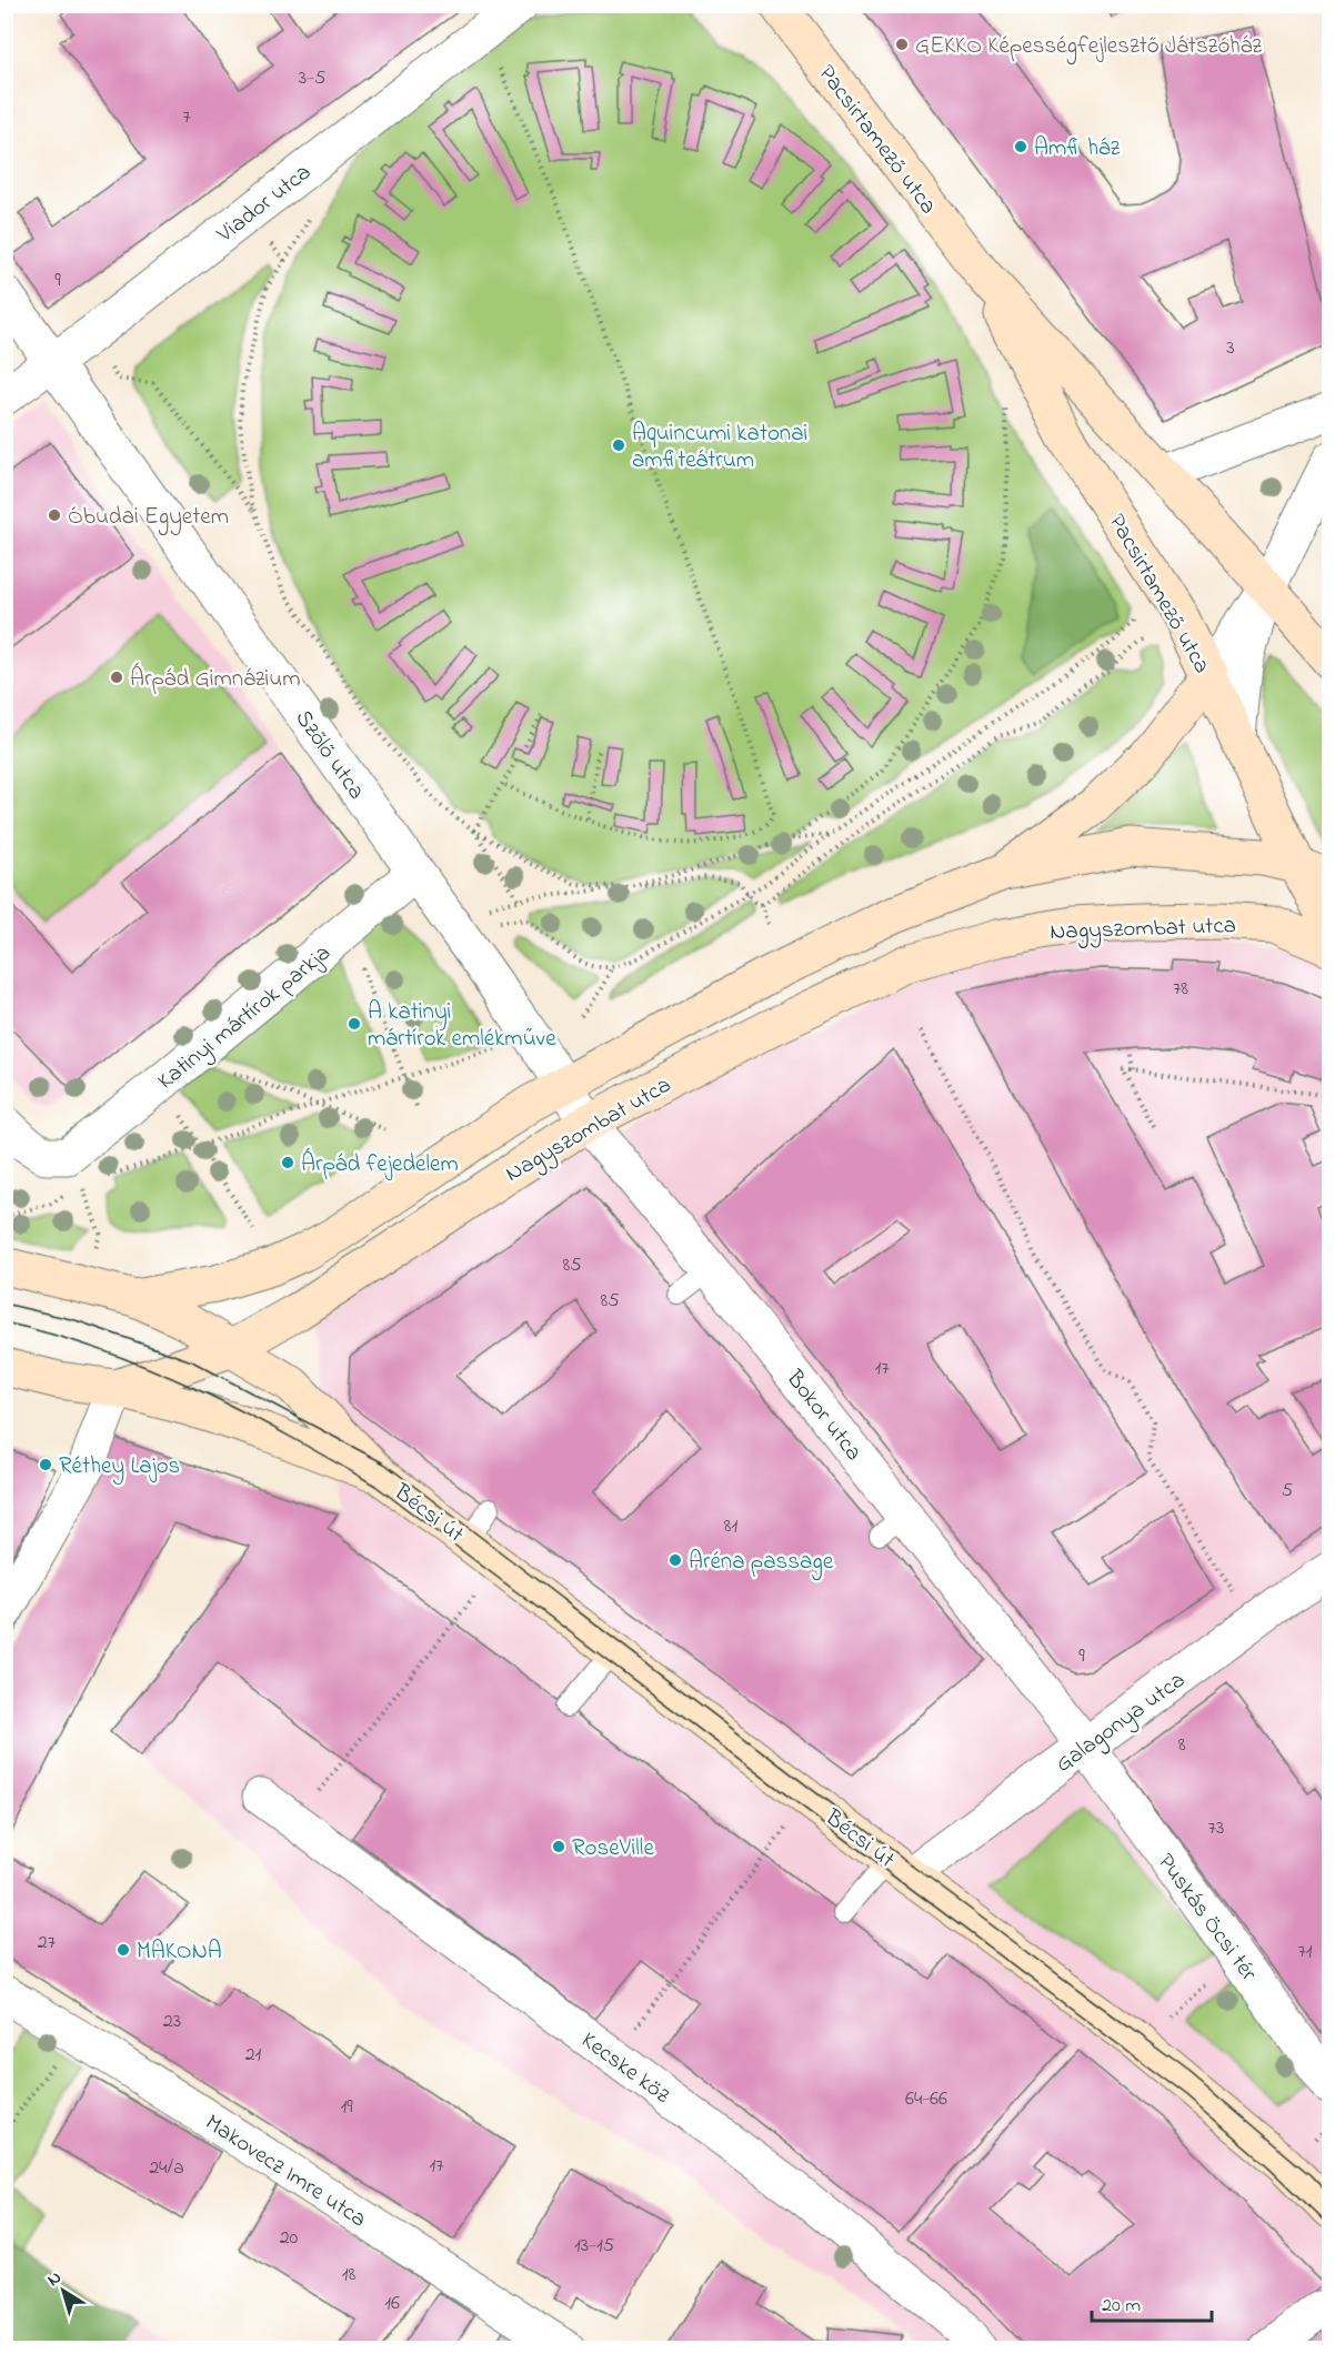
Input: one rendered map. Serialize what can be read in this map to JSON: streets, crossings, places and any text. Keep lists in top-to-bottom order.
{
  "streets": {
    "main road": ["Pacsirtamező utca", "Nagyszombat utca", "Bécsi út"],
    "street": [
      "Viador utca",
      "Szőlő utca",
      "Katinyi mártírok parkja",
      "Bokor utca",
      "Galagonya utca",
      "Puskás Öcsi tér",
      "Kecske köz",
      "Makovecz Imre utca"
    ]
  },
  "crossings": [
    ["Pacsirtamező utca", "Nagyszombat utca"],
    ["Viador utca", "Szőlő utca"],
    ["Szőlő utca", "Nagyszombat utca"],
    ["Szőlő utca", "Katinyi mártírok parkja"],
    ["Szőlő utca", "Bokor utca"],
    ["Nagyszombat utca", "Bokor utca"],
    ["Nagyszombat utca", "Bécsi út"],
    ["Bokor utca", "Galagonya utca"],
    ["Bokor utca", "Puskás Öcsi tér"],
    ["Bécsi út", "Galagonya utca"],
    ["Galagonya utca", "Puskás Öcsi tér"]
  ],
  "places": [
    "GEKKO Képességfejlesztő Játszóház",
    "Amfi ház",
    "Aquincumi katonai amfiteátrum",
    "Óbudai Egyetem",
    "Árpád Gimnázium",
    "A katinyi mártírok emlékműve",
    "Árpád fejedelem",
    "Réthey Lajos",
    "Aréna passage",
    "RoseVille",
    "MAKONA"
  ],
  "house_numbers": [
    "3-5",
    "7",
    "9",
    "3",
    "78",
    "85",
    "85",
    "17",
    "5",
    "81",
    "9",
    "8",
    "73",
    "27",
    "71",
    "23",
    "21",
    "64-66",
    "19",
    "17",
    "24/a",
    "20",
    "13-15",
    "18",
    "16"
  ],
  "scale_bar": "20 m",
  "north": "top left"
}
